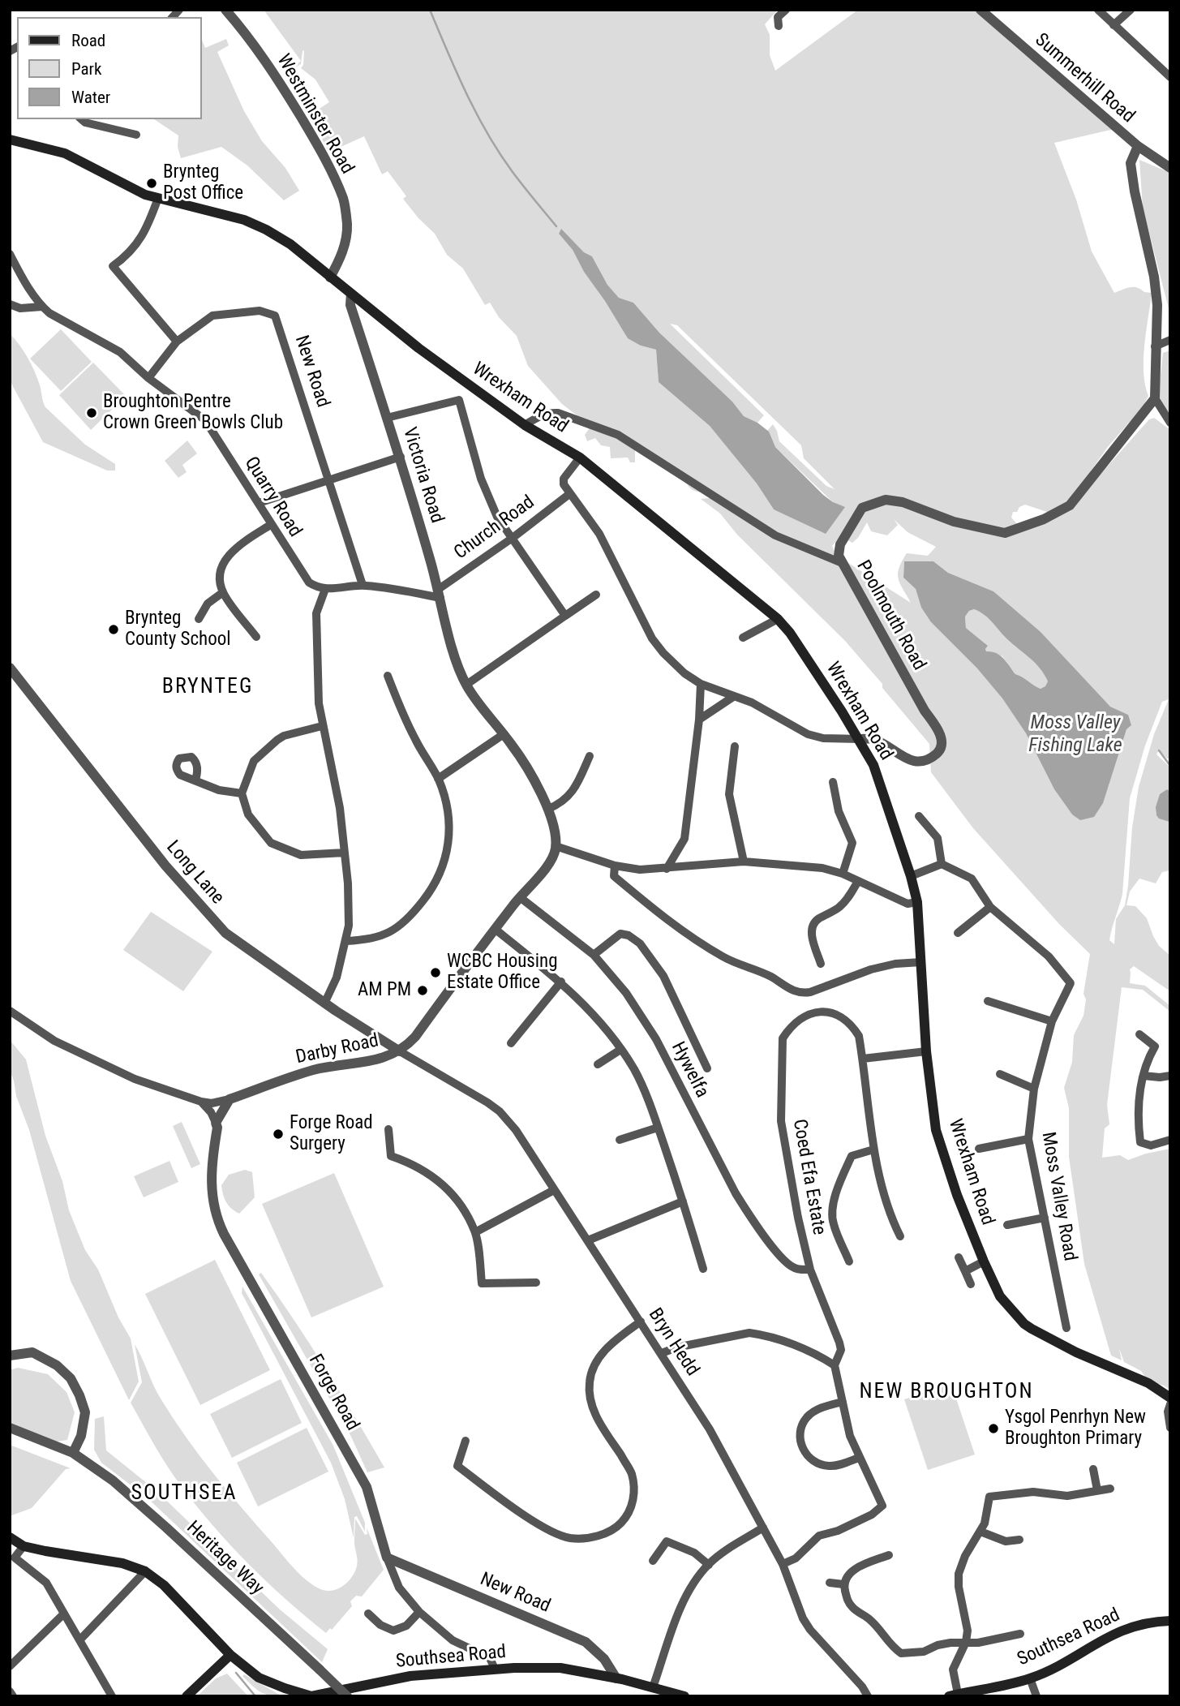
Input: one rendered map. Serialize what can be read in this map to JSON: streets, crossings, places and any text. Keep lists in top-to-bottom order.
{
  "streets": {
    "main road": ["Wrexham Road", "Southsea Road"],
    "street": [
      "Summerhill Road",
      "Westminster Road",
      "New Road",
      "Victoria Road",
      "Quarry Road",
      "Church Road",
      "Poolmouth Road",
      "Long Lane",
      "Darby Road",
      "Hywelfa",
      "Coed Efa Estate",
      "Moss Valley Road",
      "Bryn Hedd",
      "Forge Road",
      "Heritage Way"
    ]
  },
  "crossings": [
    ["Westminster Road", "Wrexham Road"],
    ["New Road", "Quarry Road"],
    ["New Road", "Forge Road"],
    ["New Road", "Southsea Road"],
    ["Wrexham Road", "Victoria Road"],
    ["Wrexham Road", "Poolmouth Road"],
    ["Victoria Road", "Church Road"],
    ["Victoria Road", "Darby Road"],
    ["Long Lane", "Darby Road"],
    ["Long Lane", "Bryn Hedd"],
    ["Darby Road", "Hywelfa"],
    ["Darby Road", "Bryn Hedd"],
    ["Darby Road", "Forge Road"],
    ["Hywelfa", "Coed Efa Estate"],
    ["Coed Efa Estate", "Bryn Hedd"],
    ["Forge Road", "Southsea Road"]
  ],
  "districts": ["BRYNTEG", "NEW BROUGHTON", "SOUTHSEA"],
  "water": ["Moss Valley Fishing Lake"],
  "places": [
    "Brynteg Post Office",
    "Broughton Pentre Crown Green Bowls Club",
    "Brynteg County School",
    "WCBC Housing Estate Office",
    "AM PM",
    "Forge Road Surgery",
    "Ysgol Penrhyn New Broughton Primary"
  ],
  "legend": ["Road", "Park", "Water"]
}
